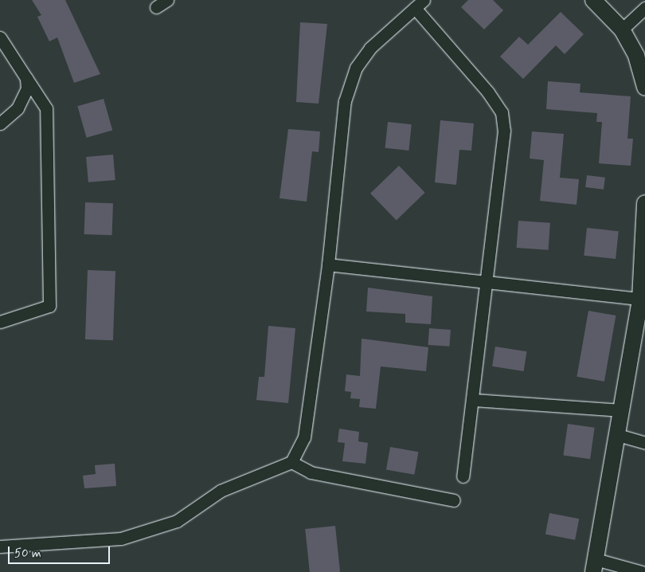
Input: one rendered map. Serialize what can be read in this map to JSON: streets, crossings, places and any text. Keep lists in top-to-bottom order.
{
  "scale_bar": "50 m"
}
